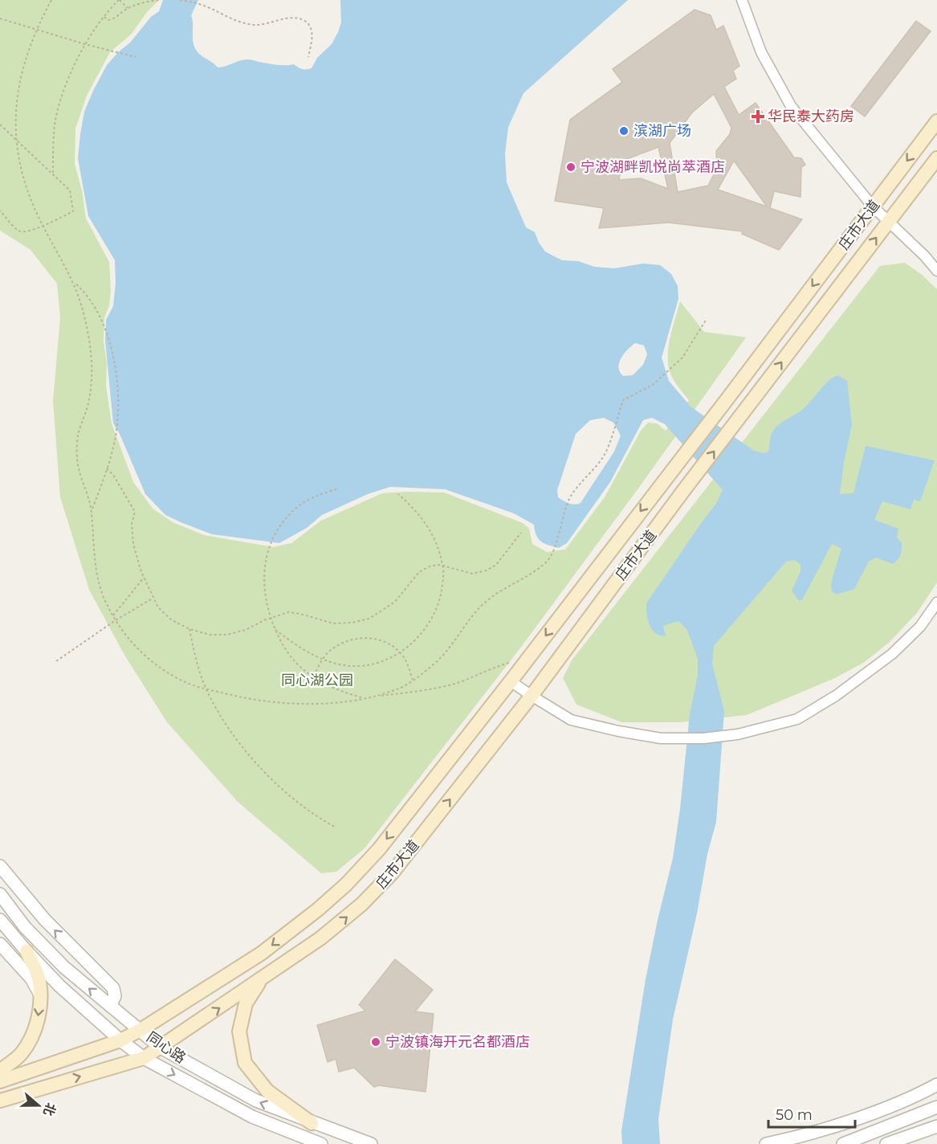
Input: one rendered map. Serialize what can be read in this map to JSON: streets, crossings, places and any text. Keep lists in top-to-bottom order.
{
  "streets": {
    "main road": ["庄市大道"],
    "street": ["同心路"]
  },
  "crossings": [
    ["庄市大道", "同心路"]
  ],
  "parks": ["同心湖公园"],
  "places": {
    "health": ["华民泰大药房"],
    "other": ["滨湖广场", "宁波湖畔凯悦尚萃酒店", "宁波镇海开元名都酒店"]
  },
  "scale_bar": "50 m",
  "north": "right"
}
